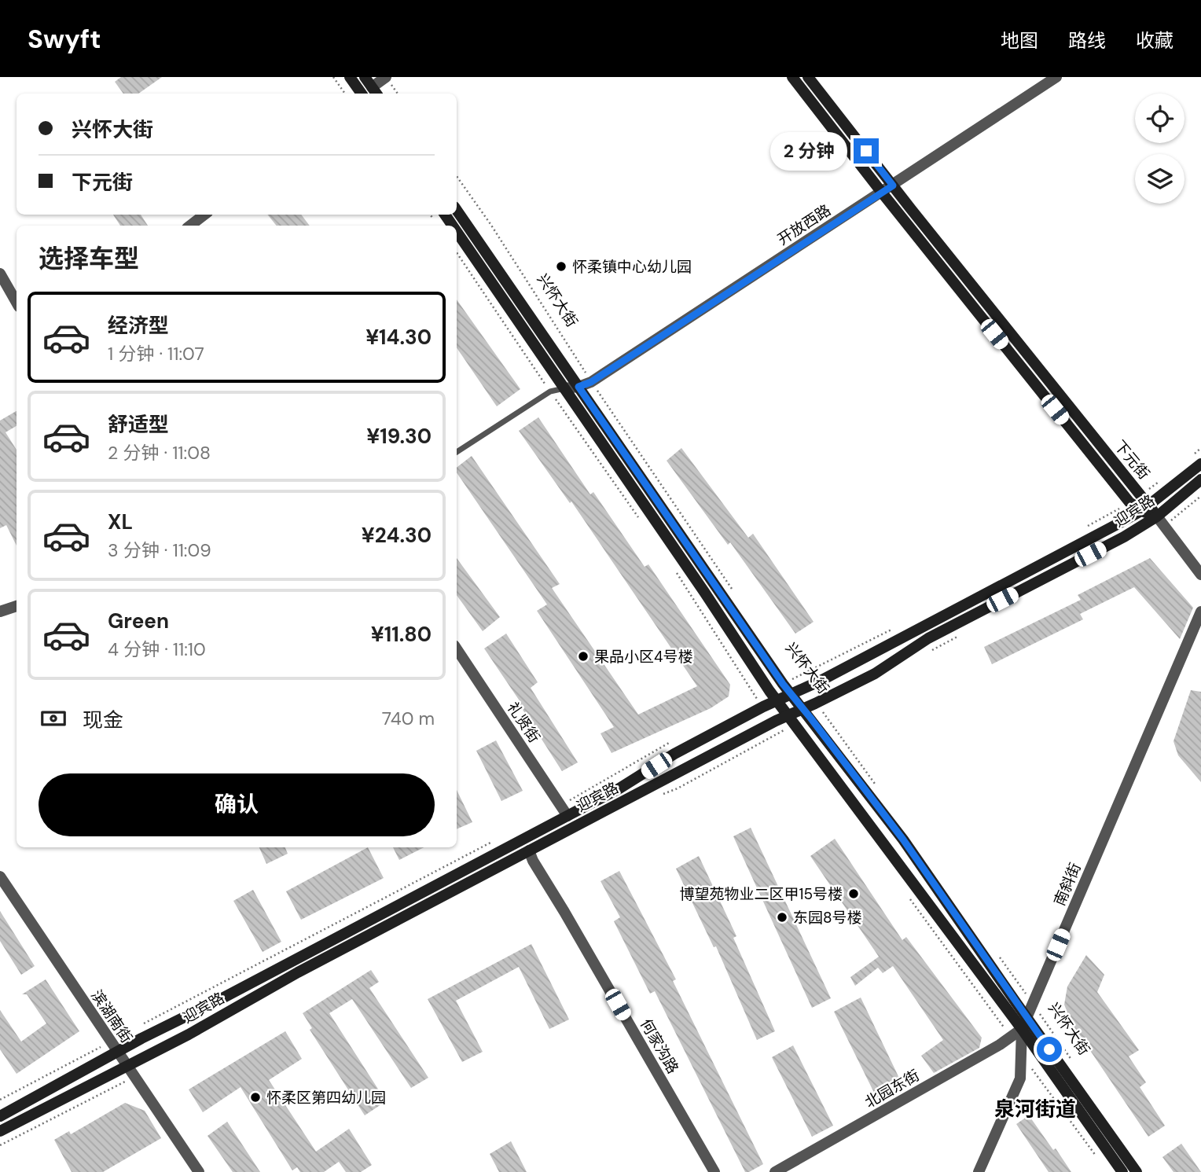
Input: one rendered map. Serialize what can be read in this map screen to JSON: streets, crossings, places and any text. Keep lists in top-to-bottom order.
{
  "streets": {
    "main road": ["兴怀大街", "下元街", "迎宾路"],
    "street": [
      "开放西路",
      "礼贤街",
      "南斜街",
      "滨湖南街",
      "何家沟路",
      "北园东街"
    ]
  },
  "crossings": [
    ["开放西路", "兴怀大街"],
    ["开放西路", "下元街"],
    ["兴怀大街", "迎宾路"],
    ["兴怀大街", "南斜街"],
    ["兴怀大街", "北园东街"],
    ["下元街", "迎宾路"],
    ["迎宾路", "礼贤街"],
    ["迎宾路", "滨湖南街"],
    ["迎宾路", "何家沟路"],
    ["南斜街", "北园东街"]
  ],
  "districts": ["泉河街道"],
  "places": [
    "怀柔镇中心幼儿园",
    "果品小区4号楼",
    "博望苑物业二区甲15号楼",
    "东园8号楼",
    "怀柔区第四幼儿园"
  ],
  "page": {
    "header": "Swyft",
    "nav": ["地图", "路线", "收藏"],
    "banner": ["兴怀大街", "下元街"],
    "bubble": "2 分钟",
    "heading": "选择车型",
    "list": [
      {
        "name": "经济型",
        "note": "1 分钟 · 11:07",
        "value": "¥14.30"
      },
      {
        "name": "舒适型",
        "note": "2 分钟 · 11:08",
        "value": "¥19.30"
      },
      {
        "name": "XL",
        "note": "3 分钟 · 11:09",
        "value": "¥24.30"
      },
      {
        "name": "Green",
        "note": "4 分钟 · 11:10",
        "value": "¥11.80"
      }
    ],
    "pay": ["现金", "740 m"],
    "buttons": "确认"
  }
}
